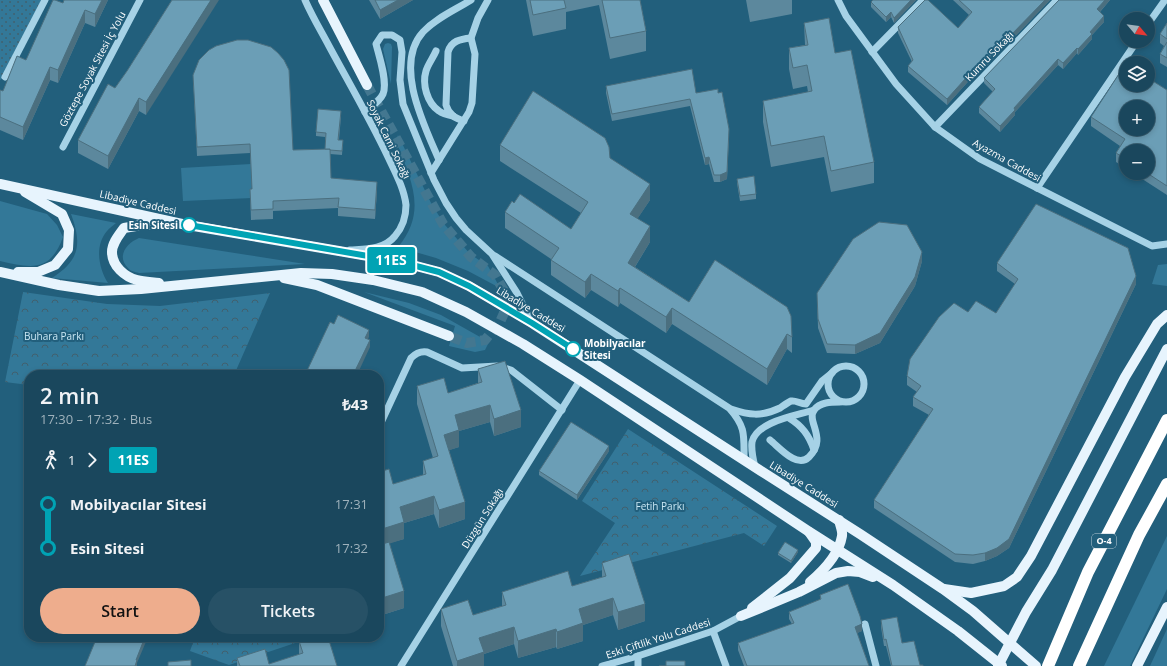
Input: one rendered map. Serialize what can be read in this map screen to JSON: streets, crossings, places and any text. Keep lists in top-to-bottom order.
{
  "streets": {
    "highway": ["O-4"],
    "main road": ["Libadiye Caddesi"],
    "street": [
      "Kumru Sokağı",
      "Göztepe Soyak Sitesi İç Yolu",
      "Soyak Cami Sokağı",
      "Ayazma Caddesi",
      "Düzgün Sokağı",
      "Eski Çiftlik Yolu Caddesi"
    ]
  },
  "crossings": [
    ["Kumru Sokağı", "Ayazma Caddesi"],
    ["Soyak Cami Sokağı", "Libadiye Caddesi"]
  ],
  "parks": ["Buhara Parkı", "Fetih Parkı"],
  "places": ["Esin Sitesi", "Mobilyacılar Sitesi"],
  "lines": ["bus line 11ES"],
  "north": "bottom right",
  "page": {
    "on_map": "11ES",
    "map_buttons": ["+", "−"],
    "heading": ["2 min", "17:30 – 17:32 · Bus", "₺43"],
    "legs": ["1", "11ES"],
    "list": [
      {
        "name": "Mobilyacılar Sitesi",
        "value": "17:31"
      },
      {
        "name": "Esin Sitesi",
        "value": "17:32"
      }
    ],
    "buttons": ["Start", "Tickets"]
  }
}
